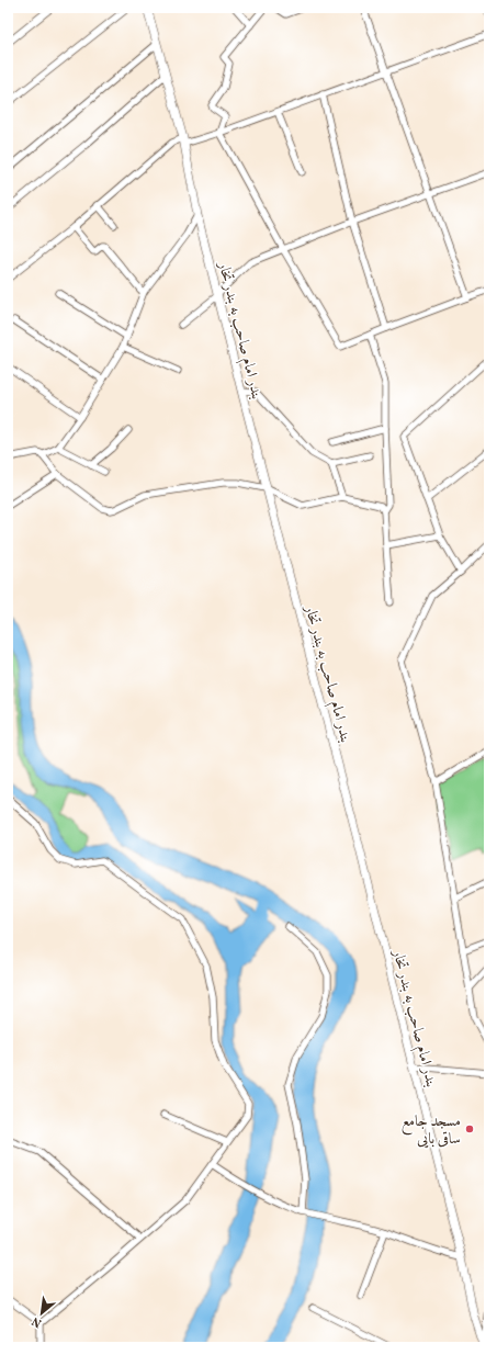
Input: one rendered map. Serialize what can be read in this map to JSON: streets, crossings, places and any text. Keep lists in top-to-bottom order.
{
  "streets": {
    "main road": ["بندر امام صاحب به بندر تخار"]
  },
  "places": ["مسجد جامع ساقی بایی"],
  "north": "bottom left"
}
